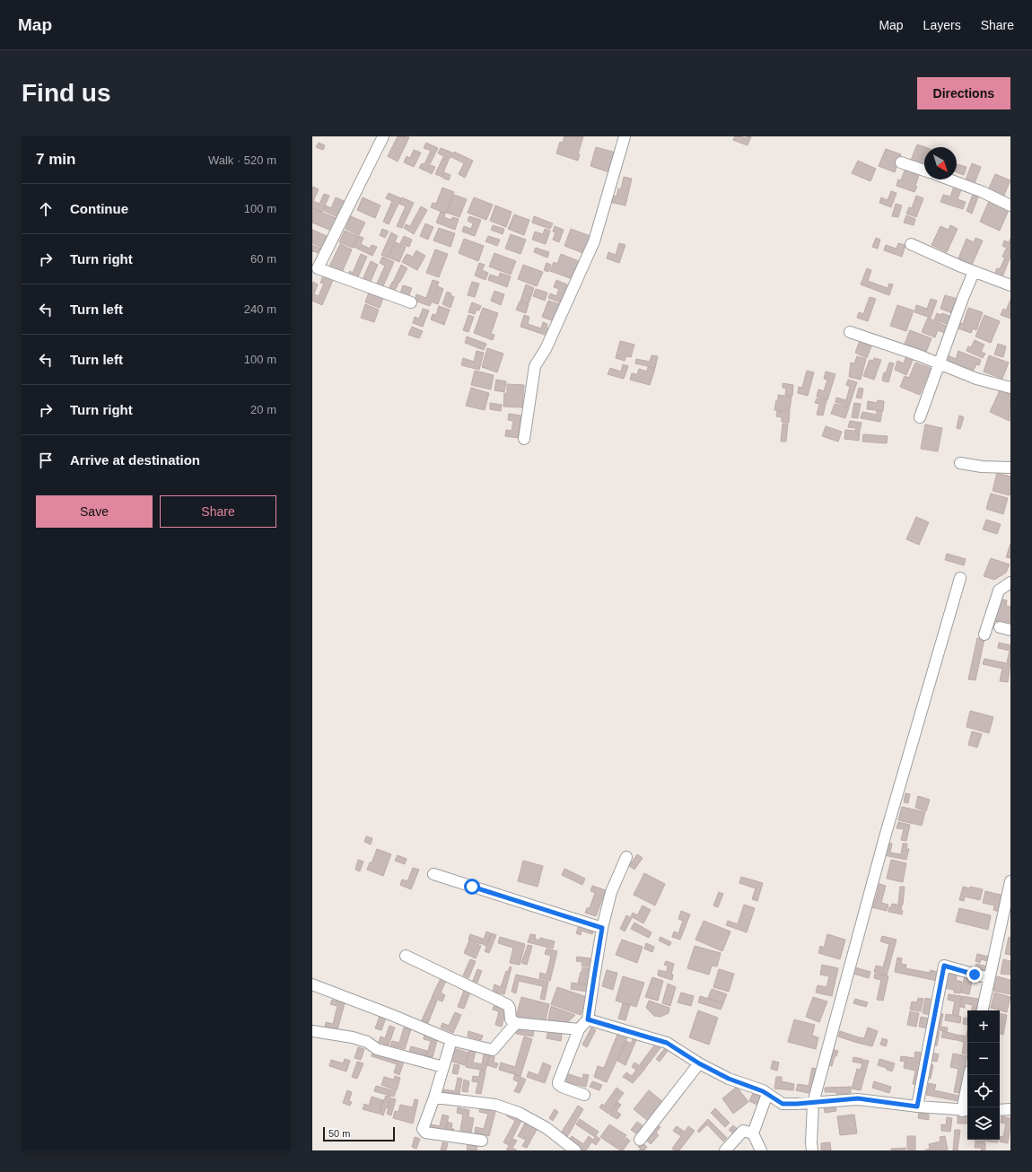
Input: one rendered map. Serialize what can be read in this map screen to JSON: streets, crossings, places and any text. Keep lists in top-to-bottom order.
{
  "scale_bar": "50 m",
  "north": "bottom right",
  "page": {
    "header": "Map",
    "nav": ["Map", "Layers", "Share"],
    "buttons": [
      "Directions",
      ["Save", "Share"]
    ],
    "title": "Find us",
    "heading": ["7 min", "Walk · 520 m"],
    "list": [
      ["Continue", "100 m"],
      ["Turn right", "60 m"],
      ["Turn left", "240 m"],
      ["Turn left", "100 m"],
      ["Turn right", "20 m"],
      "Arrive at destination"
    ],
    "map_buttons": ["+", "−"],
    "scale": "50 m"
  }
}
